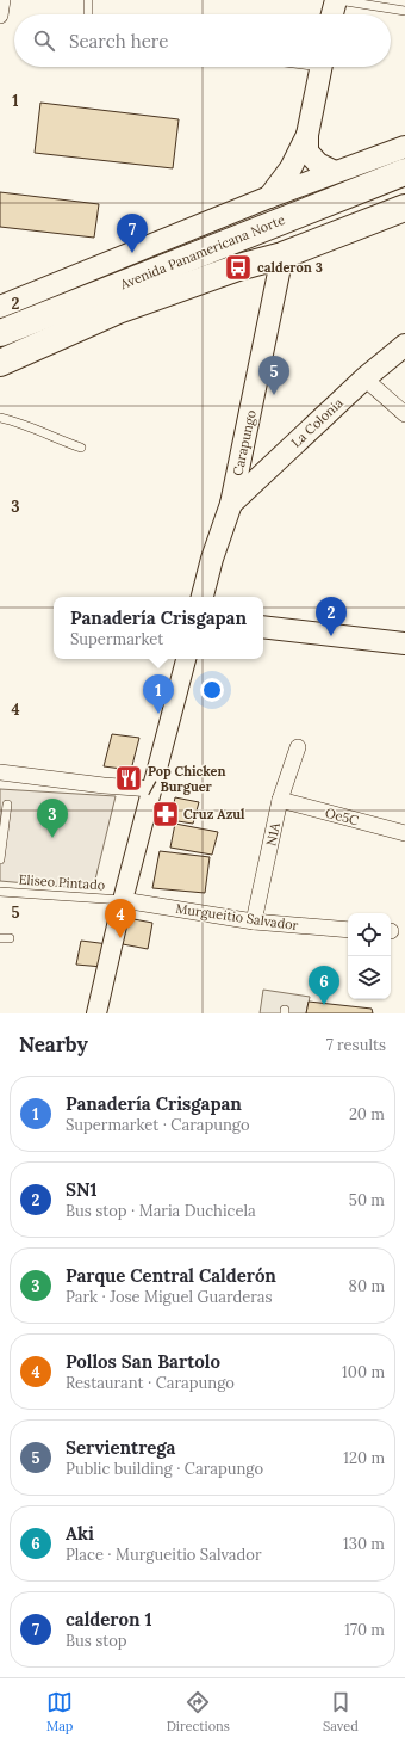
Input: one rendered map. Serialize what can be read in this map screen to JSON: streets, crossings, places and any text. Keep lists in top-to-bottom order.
{
  "streets": {
    "highway": ["Avenida Panamericana Norte"],
    "main road": ["La Colonia", "Carapungo"],
    "street": ["Oe5C", "N1A", "Murgueitio Salvador"],
    "lane": ["Eliseo Pintado"]
  },
  "crossings": [
    ["Avenida Panamericana Norte", "Carapungo"],
    ["La Colonia", "Carapungo"],
    ["Oe5C", "N1A"],
    ["N1A", "Murgueitio Salvador"],
    ["Eliseo Pintado", "Murgueitio Salvador"]
  ],
  "places": {
    "bus stop": ["calderon 3"],
    "restaurant": ["Pop Chicken / Burguer"],
    "pharmacy": ["Cruz Azul"]
  },
  "page": {
    "search": "Search here",
    "pins": [
      "7",
      "5",
      "2",
      "1",
      "3",
      "4",
      "6"
    ],
    "popup": ["Panadería Crisgapan", "Supermarket"],
    "heading": ["Nearby", "7 results"],
    "list": [
      {
        "mark": "1",
        "name": "Panadería Crisgapan",
        "note": "Supermarket · Carapungo",
        "value": "20 m"
      },
      {
        "mark": "2",
        "name": "SN1",
        "note": "Bus stop · Maria Duchicela",
        "value": "50 m"
      },
      {
        "mark": "3",
        "name": "Parque Central Calderón",
        "note": "Park · Jose Miguel Guarderas",
        "value": "80 m"
      },
      {
        "mark": "4",
        "name": "Pollos San Bartolo",
        "note": "Restaurant · Carapungo",
        "value": "100 m"
      },
      {
        "mark": "5",
        "name": "Servientrega",
        "note": "Public building · Carapungo",
        "value": "120 m"
      },
      {
        "mark": "6",
        "name": "Aki",
        "note": "Place · Murgueitio Salvador",
        "value": "130 m"
      },
      {
        "mark": "7",
        "name": "calderon 1",
        "note": "Bus stop",
        "value": "170 m"
      }
    ],
    "nav": ["Map", "Directions", "Saved"]
  },
  "grid": {
    "rows": [
      "1",
      "2",
      "3",
      "4",
      "5"
    ]
  }
}
